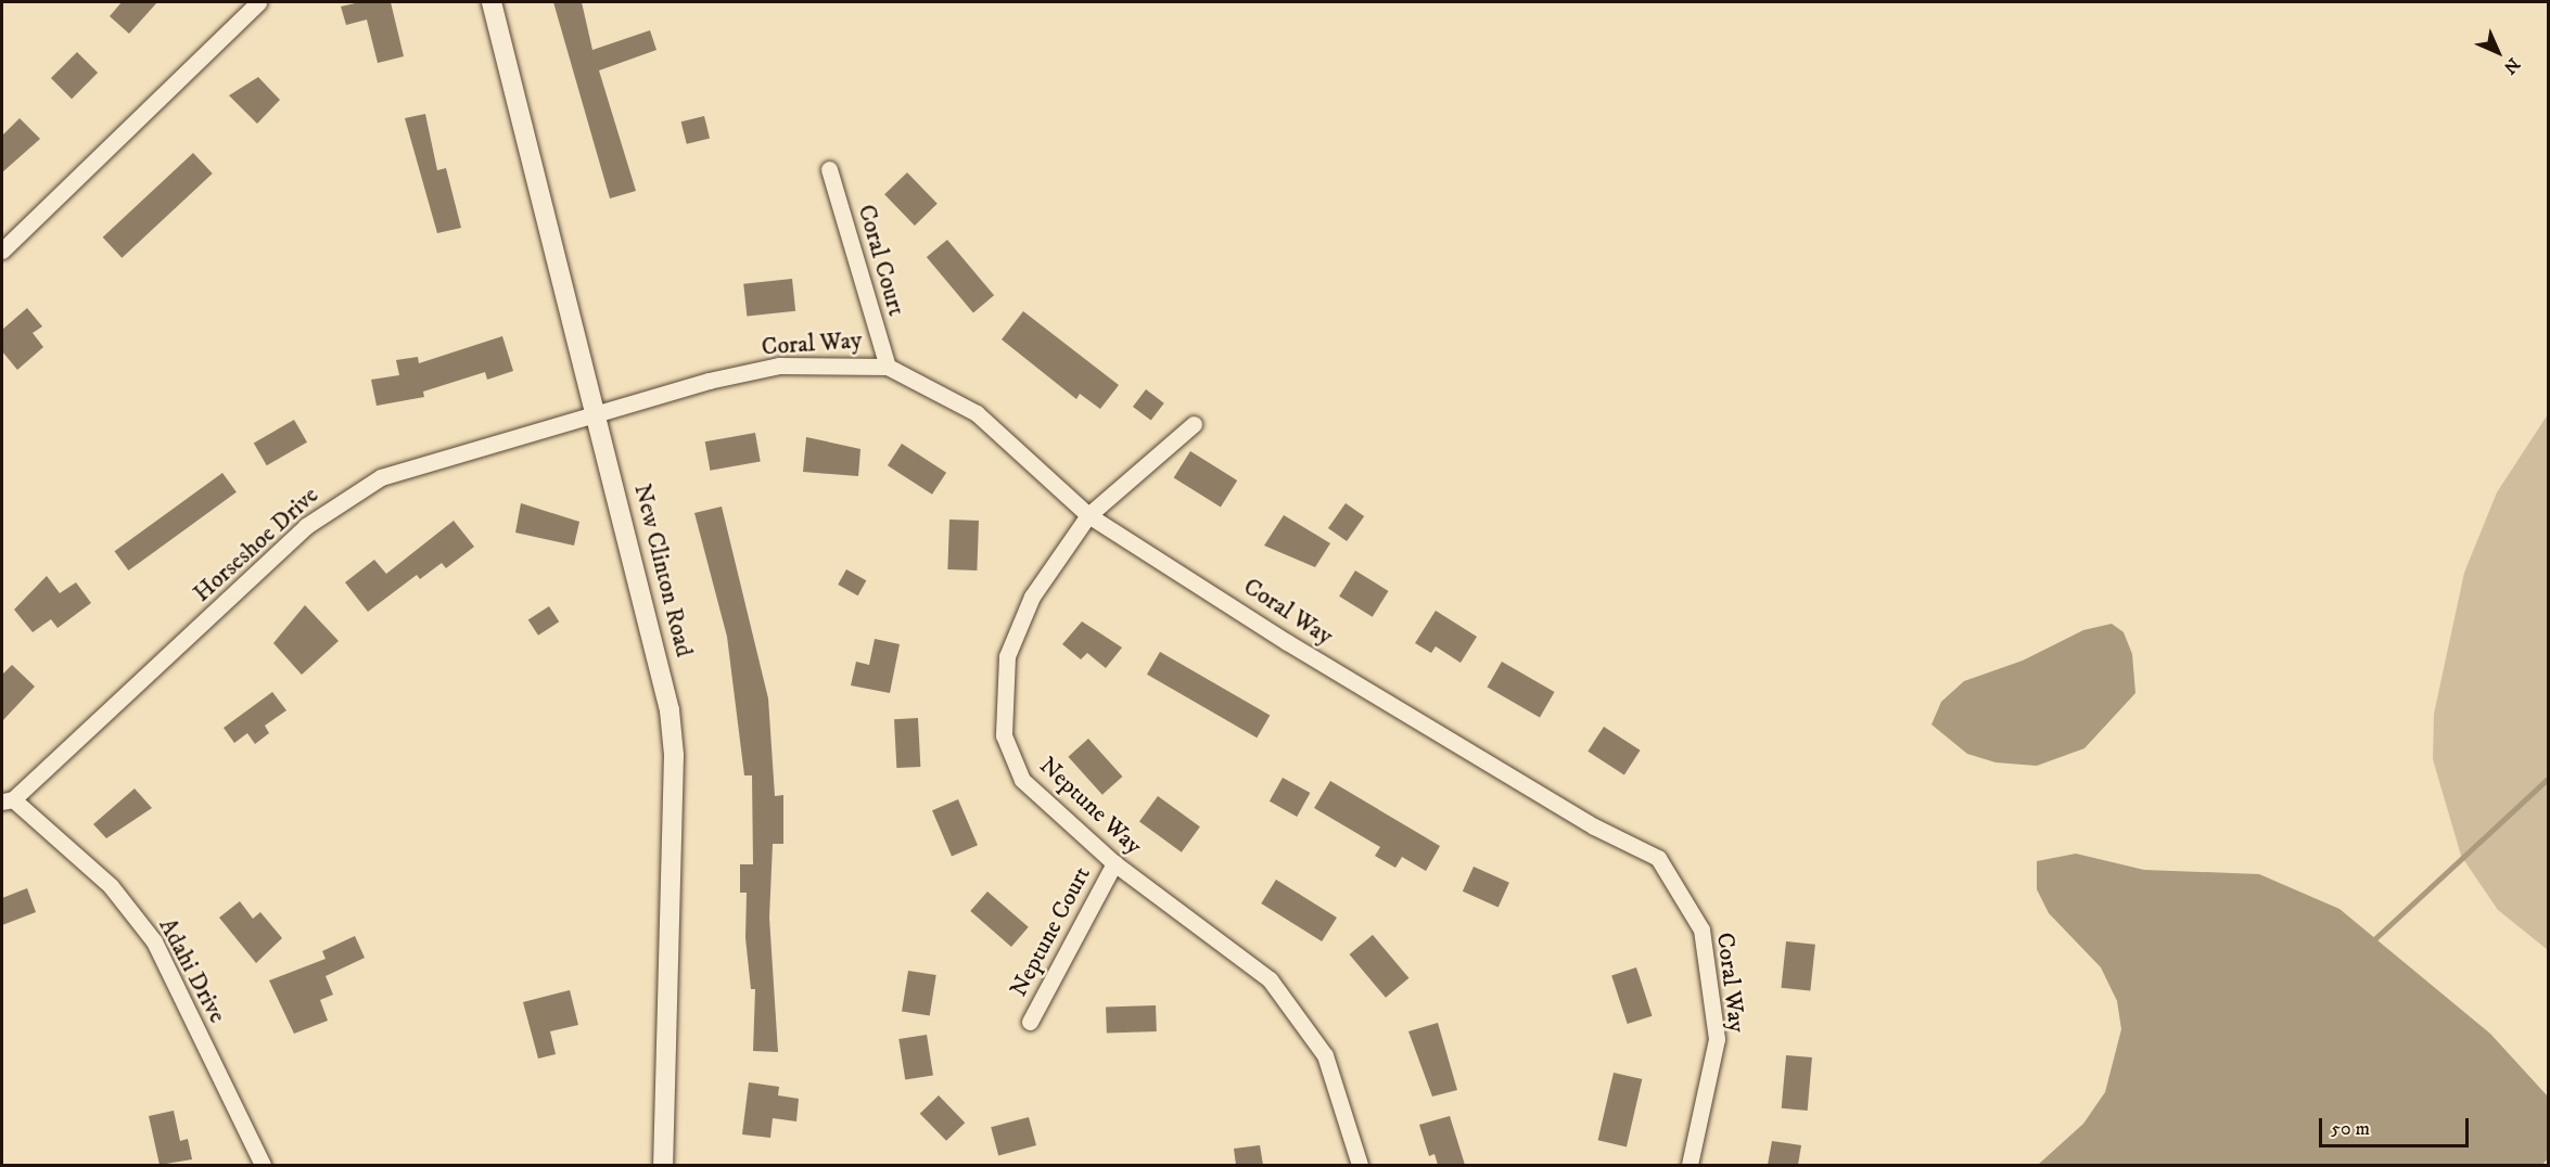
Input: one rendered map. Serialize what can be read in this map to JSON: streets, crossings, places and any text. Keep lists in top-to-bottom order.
{
  "streets": {
    "street": [
      "Coral Court",
      "Coral Way",
      "Horseshoe Drive",
      "New Clinton Road",
      "Neptune Way",
      "Neptune Court",
      "Adahi Drive"
    ]
  },
  "crossings": [
    ["Coral Court", "Coral Way"],
    ["Coral Way", "Horseshoe Drive"],
    ["Coral Way", "New Clinton Road"],
    ["Coral Way", "Neptune Way"],
    ["Horseshoe Drive", "New Clinton Road"],
    ["Horseshoe Drive", "Adahi Drive"],
    ["Neptune Way", "Neptune Court"]
  ],
  "scale_bar": "50 m",
  "north": "bottom right"
}
